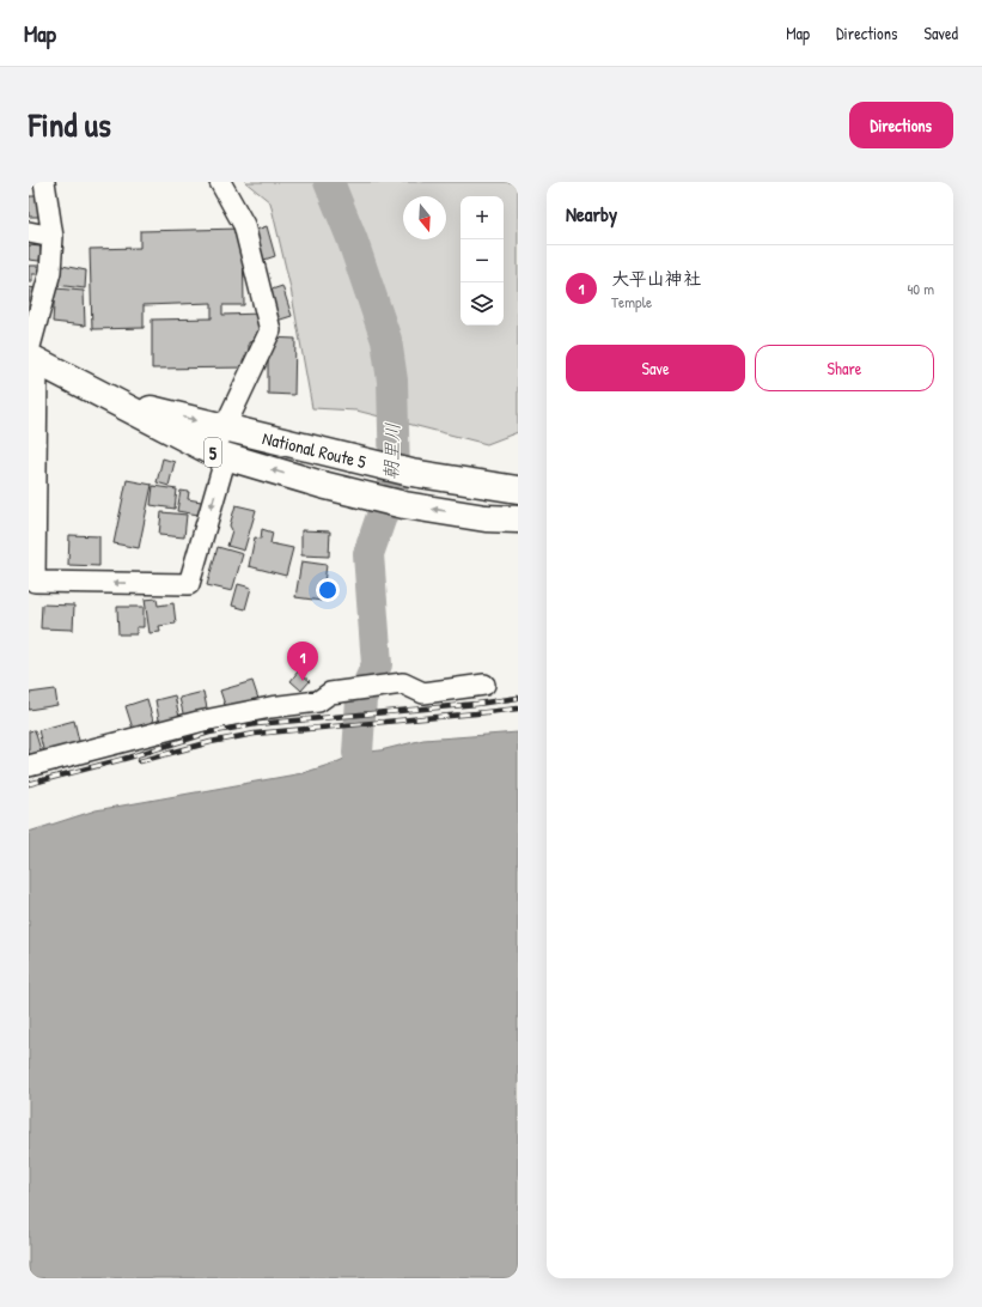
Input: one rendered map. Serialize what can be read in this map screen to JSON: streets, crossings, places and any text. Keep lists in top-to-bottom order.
{
  "streets": {
    "highway": ["National Route 5", "5"]
  },
  "crossings": [
    ["National Route 5", "5"]
  ],
  "water": ["朝里川"],
  "north": "bottom",
  "page": {
    "header": "Map",
    "nav": ["Map", "Directions", "Saved"],
    "title": "Find us",
    "buttons": [
      "Directions",
      ["Save", "Share"]
    ],
    "heading": "Nearby",
    "map_buttons": ["+", "−"],
    "list": [
      {
        "mark": "1",
        "name": "大平山神社",
        "note": "Temple",
        "value": "40 m"
      }
    ],
    "pins": "1"
  }
}
